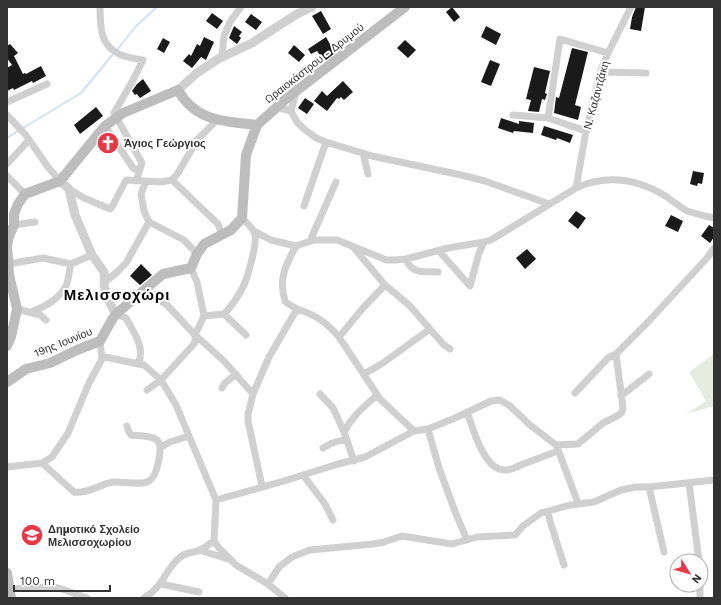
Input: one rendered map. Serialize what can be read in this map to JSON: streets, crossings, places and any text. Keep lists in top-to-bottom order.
{
  "streets": {
    "main road": ["Ωραιοκάστρου - Δρυμού", "19ης Ιουνίου"],
    "street": ["Ν. Καζαντζάκη"]
  },
  "districts": ["Μελισσοχώρι"],
  "places": {
    "church": ["Άγιος Γεώργιος"],
    "school or university": ["Δημοτικό Σχολείο Μελισσοχωρίου"]
  },
  "scale_bar": "100 m",
  "north": "bottom right"
}
